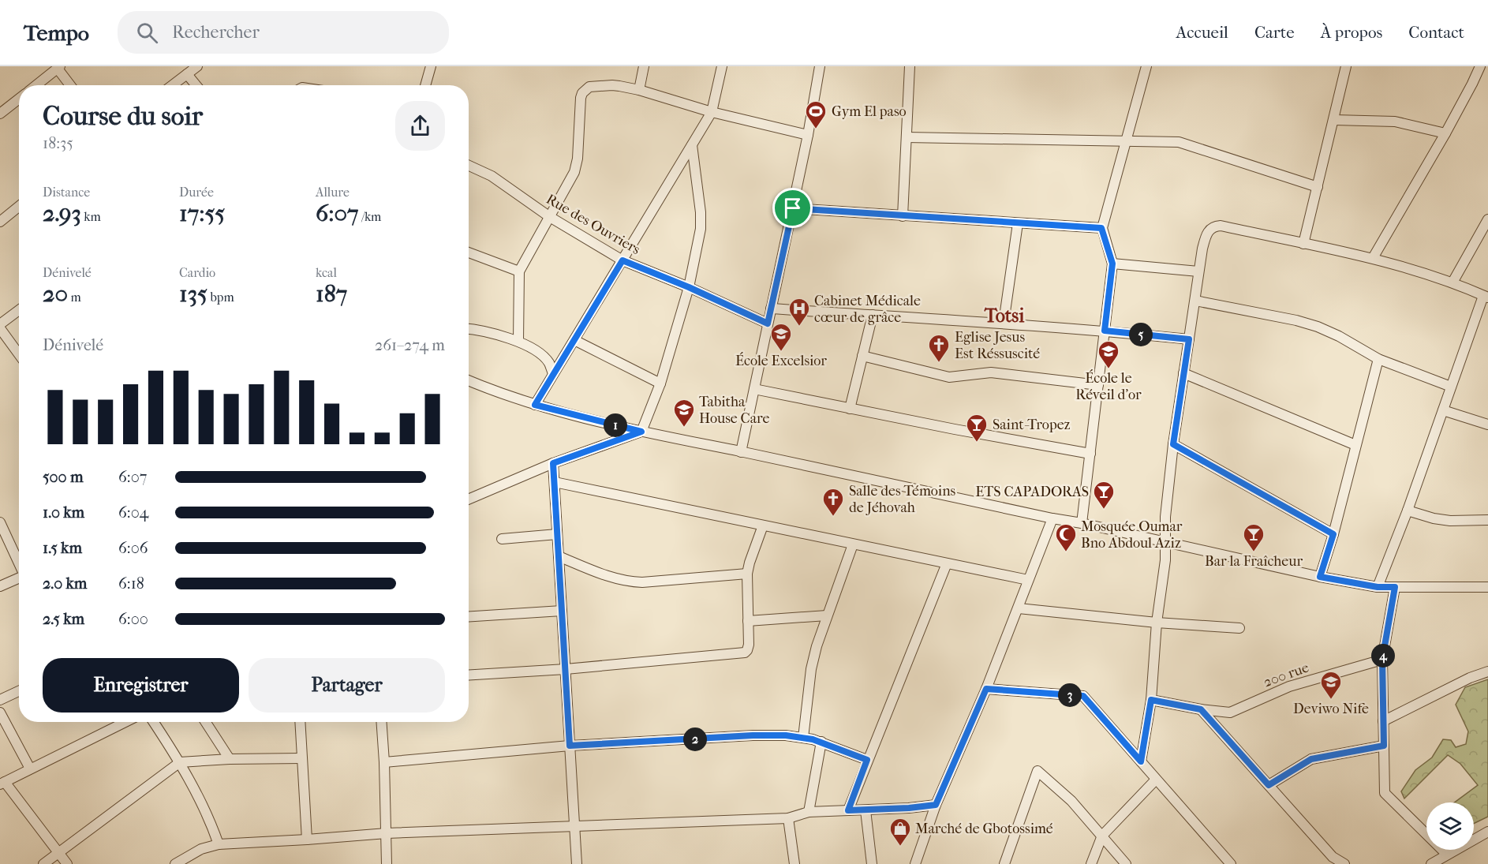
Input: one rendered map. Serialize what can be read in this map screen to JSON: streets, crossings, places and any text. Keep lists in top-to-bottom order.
{
  "streets": {
    "street": ["Rue des Ouvriers", "200 rue"]
  },
  "districts": ["Totsi"],
  "places": {
    "sports": ["Gym El paso"],
    "hospital": ["Cabinet Médicale cœur de grâce"],
    "school or university": [
      "École Excelsior",
      "École le Réveil d'or",
      "Tabitha House Care",
      "Deviwo Nife"
    ],
    "church": ["Eglise Jesus Est Réssuscité", "Salle des Témoins de Jéhovah"],
    "bar": ["Saint-Tropez", "ETS CAPADORAS", "Bar la Fraîcheur"],
    "mosque": ["Mosquée Oumar Bno Abdoul Aziz"],
    "shop": ["Marché de Gbotossimé"]
  },
  "page": {
    "header": "Tempo",
    "search": "Rechercher",
    "nav": [
      "Accueil",
      "Carte",
      "À propos",
      "Contact"
    ],
    "heading": ["Course du soir", "18:35"],
    "stats": [
      ["Distance", "2.93 km"],
      ["Durée", "17:55"],
      ["Allure", "6:07 /km"],
      ["Dénivelé", "20 m"],
      ["Cardio", "135 bpm"],
      ["kcal", "187"]
    ],
    "pins": [
      "5",
      "1",
      "4",
      "3",
      "2"
    ],
    "chart": ["Dénivelé", "261–274 m"],
    "list": [
      {
        "name": "500 m",
        "note": "6:07"
      },
      {
        "name": "1.0 km",
        "note": "6:04"
      },
      {
        "name": "1.5 km",
        "note": "6:06"
      },
      {
        "name": "2.0 km",
        "note": "6:18"
      },
      {
        "name": "2.5 km",
        "note": "6:00"
      }
    ],
    "buttons": ["Enregistrer", "Partager"]
  }
}
